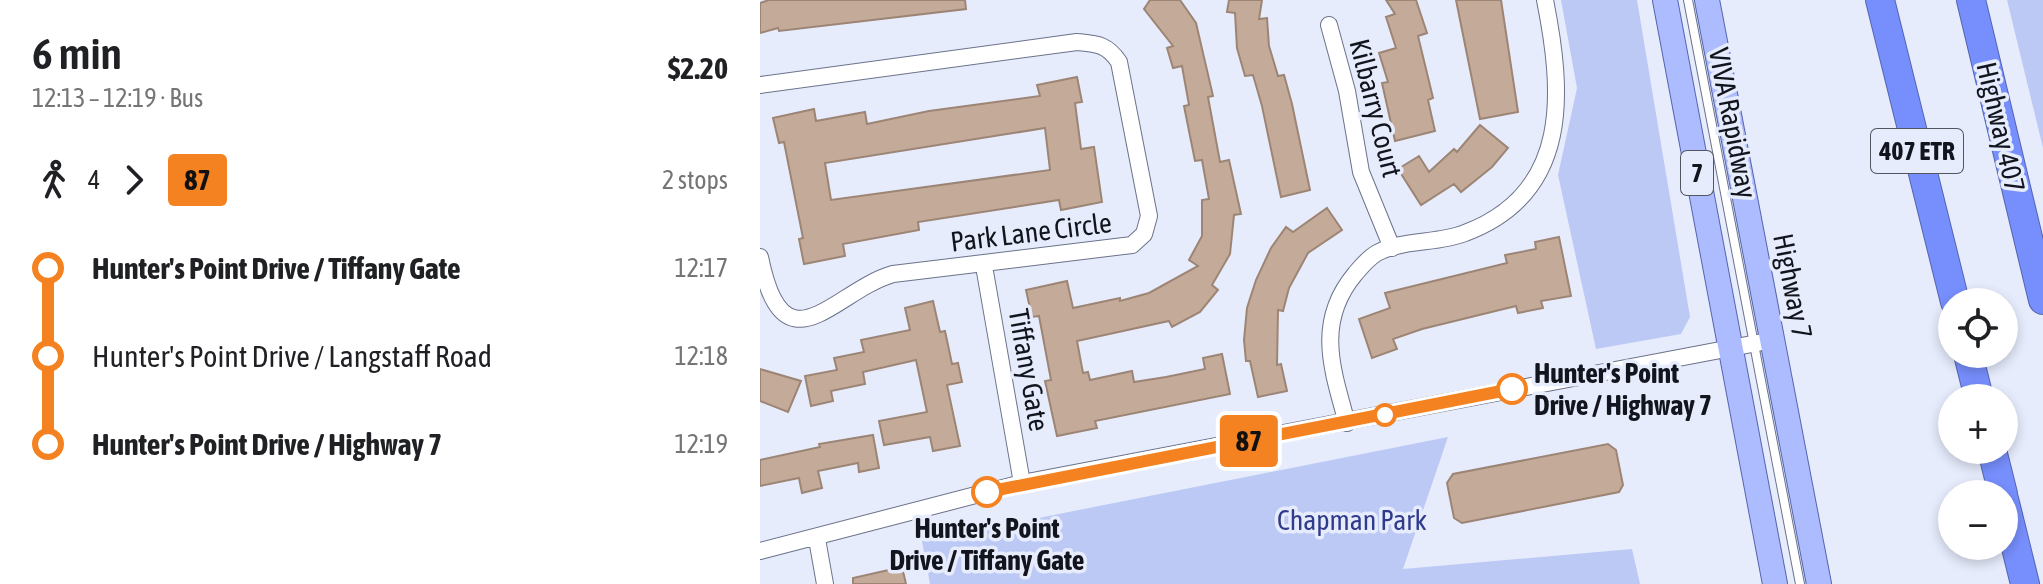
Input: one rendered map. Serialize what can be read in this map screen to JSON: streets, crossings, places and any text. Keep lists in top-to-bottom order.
{
  "streets": {
    "highway": ["Highway 407", "407 ETR"],
    "main road": ["7", "Highway 7"],
    "street": ["Kilbarry Court", "Park Lane Circle", "Tiffany Gate"],
    "lane": ["VIVA Rapidway"]
  },
  "crossings": [
    ["VIVA Rapidway", "Highway 7"],
    ["Park Lane Circle", "Tiffany Gate"]
  ],
  "parks": ["Chapman Park"],
  "places": ["Hunter's Point Drive / Highway 7", "Hunter's Point Drive / Tiffany Gate"],
  "lines": ["bus line 87"],
  "page": {
    "heading": ["6 min", "12:13 – 12:19 · Bus", "$2.20"],
    "on_map": "87",
    "legs": ["4", "87", "2 stops"],
    "list": [
      {
        "name": "Hunter's Point Drive / Tiffany Gate",
        "value": "12:17"
      },
      {
        "name": "Hunter's Point Drive / Langstaff Road",
        "value": "12:18"
      },
      {
        "name": "Hunter's Point Drive / Highway 7",
        "value": "12:19"
      }
    ],
    "map_buttons": ["+", "−"]
  }
}
